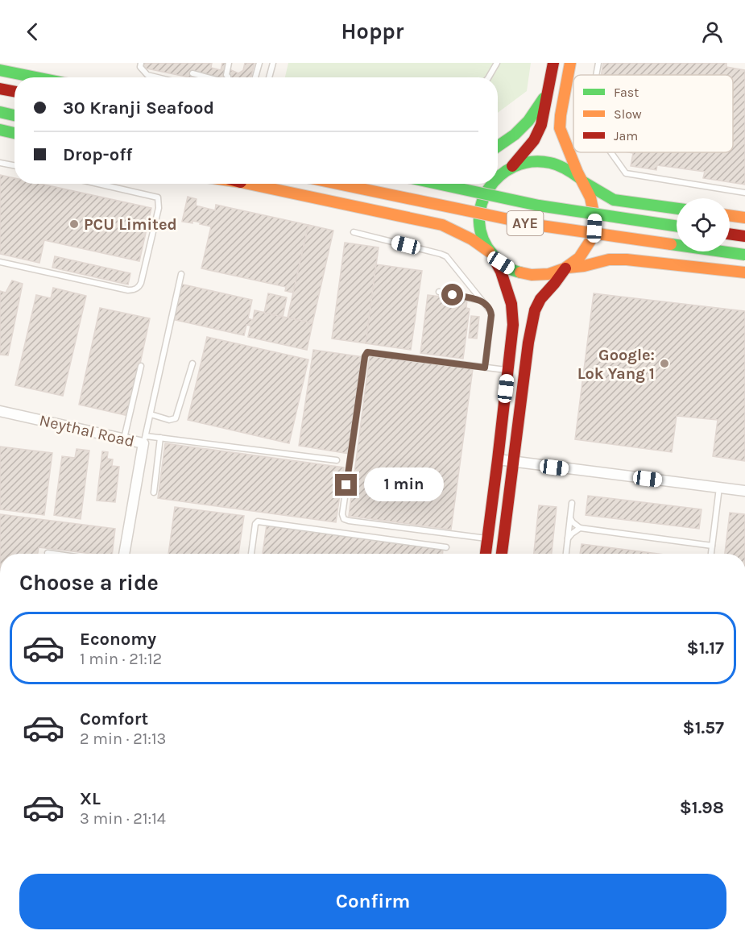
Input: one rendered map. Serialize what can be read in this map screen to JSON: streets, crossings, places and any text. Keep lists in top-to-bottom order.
{
  "streets": {
    "main road": ["AYE"],
    "street": ["Neythal Road"]
  },
  "places": ["PCU Limited", "Google: Lok Yang 1"],
  "legend": ["Fast", "Slow", "Jam"],
  "page": {
    "header": "Hoppr",
    "banner": ["30 Kranji Seafood", "Drop-off"],
    "bubble": "1 min",
    "heading": "Choose a ride",
    "list": [
      {
        "name": "Economy",
        "note": "1 min · 21:12",
        "value": "$1.17"
      },
      {
        "name": "Comfort",
        "note": "2 min · 21:13",
        "value": "$1.57"
      },
      {
        "name": "XL",
        "note": "3 min · 21:14",
        "value": "$1.98"
      }
    ],
    "buttons": "Confirm"
  }
}
